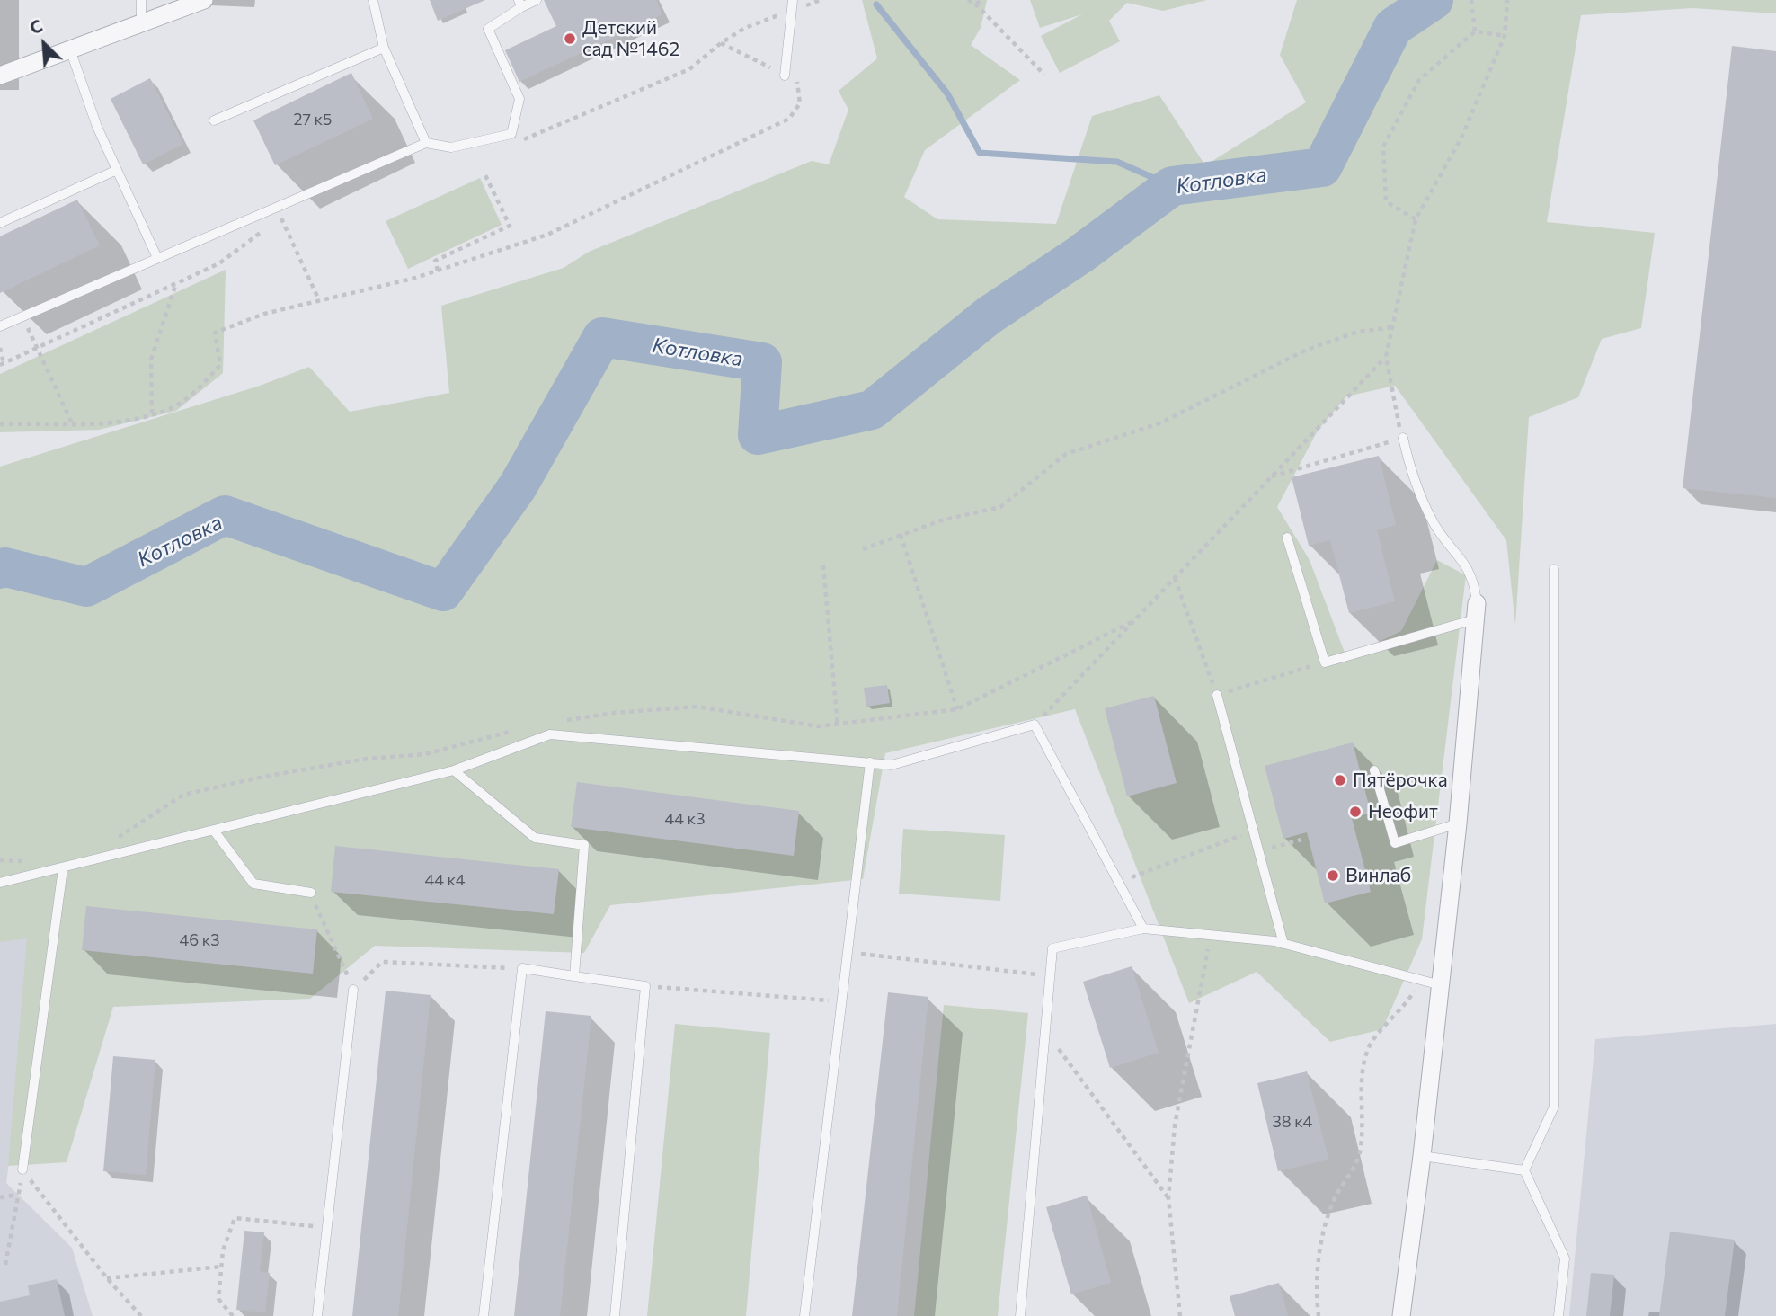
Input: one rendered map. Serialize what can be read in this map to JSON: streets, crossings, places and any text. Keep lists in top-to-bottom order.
{
  "water": ["Котловка"],
  "places": [
    "Детский сад №1462",
    "Пятёрочка",
    "Неофит",
    "Винлаб"
  ],
  "house_numbers": [
    "27 к5",
    "44 к3",
    "44 к4",
    "46 к3",
    "38 к4"
  ],
  "north": "top left"
}
